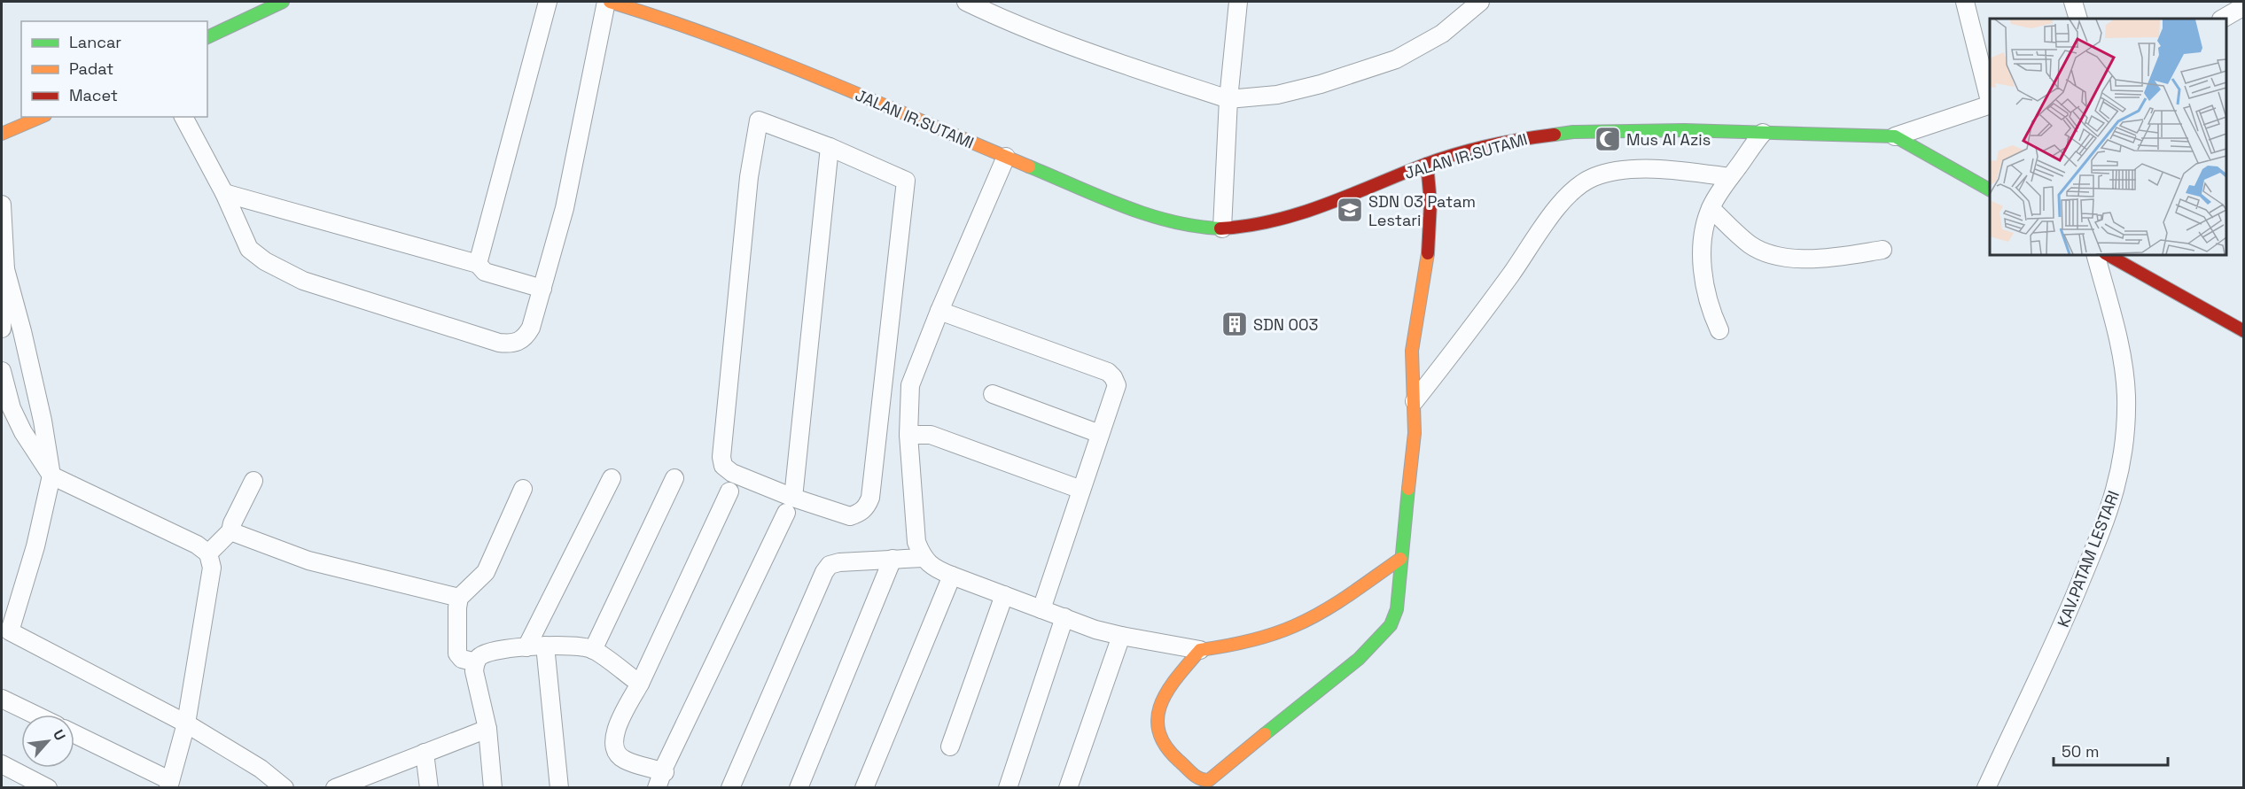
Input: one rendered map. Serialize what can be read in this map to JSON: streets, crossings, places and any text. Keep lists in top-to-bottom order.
{
  "streets": {
    "street": ["JALAN IR.SUTAMI", "KAV.PATAM LESTARI"]
  },
  "places": {
    "mosque": ["Mus Al Azis"],
    "school or university": ["SDN 03 Patam Lestari"],
    "building": ["SDN 003"]
  },
  "legend": ["Lancar", "Padat", "Macet"],
  "scale_bar": "50 m",
  "north": "top right"
}
